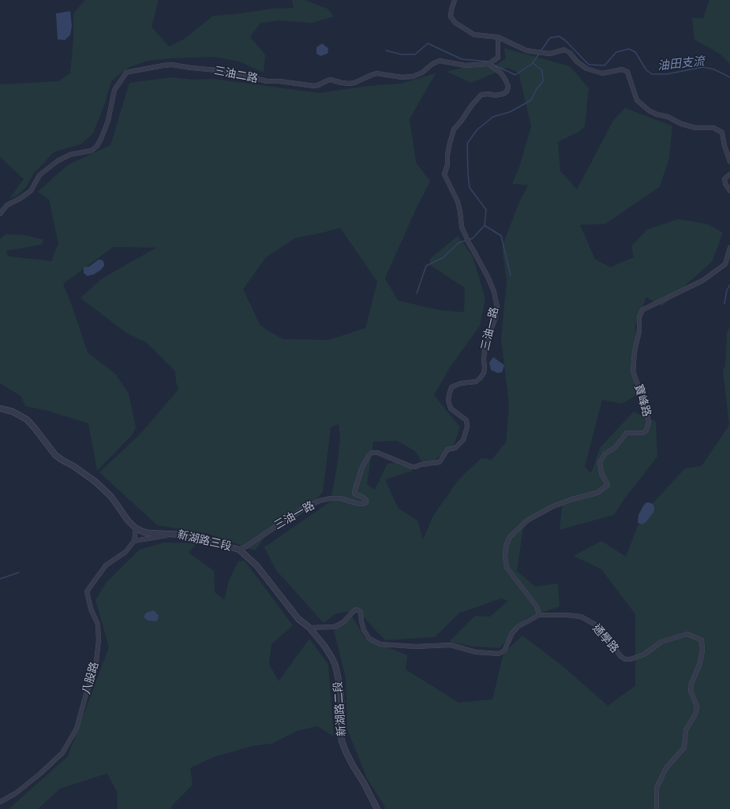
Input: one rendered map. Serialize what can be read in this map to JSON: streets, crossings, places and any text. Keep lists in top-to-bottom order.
{
  "streets": {
    "street": [
      "三油二路",
      "三油一路",
      "寶峰路",
      "新湖路三段",
      "通學路",
      "八股路",
      "新湖路二段"
    ]
  },
  "crossings": [
    ["三油二路", "三油一路"],
    ["三油一路", "新湖路三段"],
    ["寶峰路", "通學路"],
    ["新湖路三段", "通學路"],
    ["新湖路三段", "新湖路二段"],
    ["通學路", "新湖路二段"]
  ],
  "water": ["油田支流"]
}
